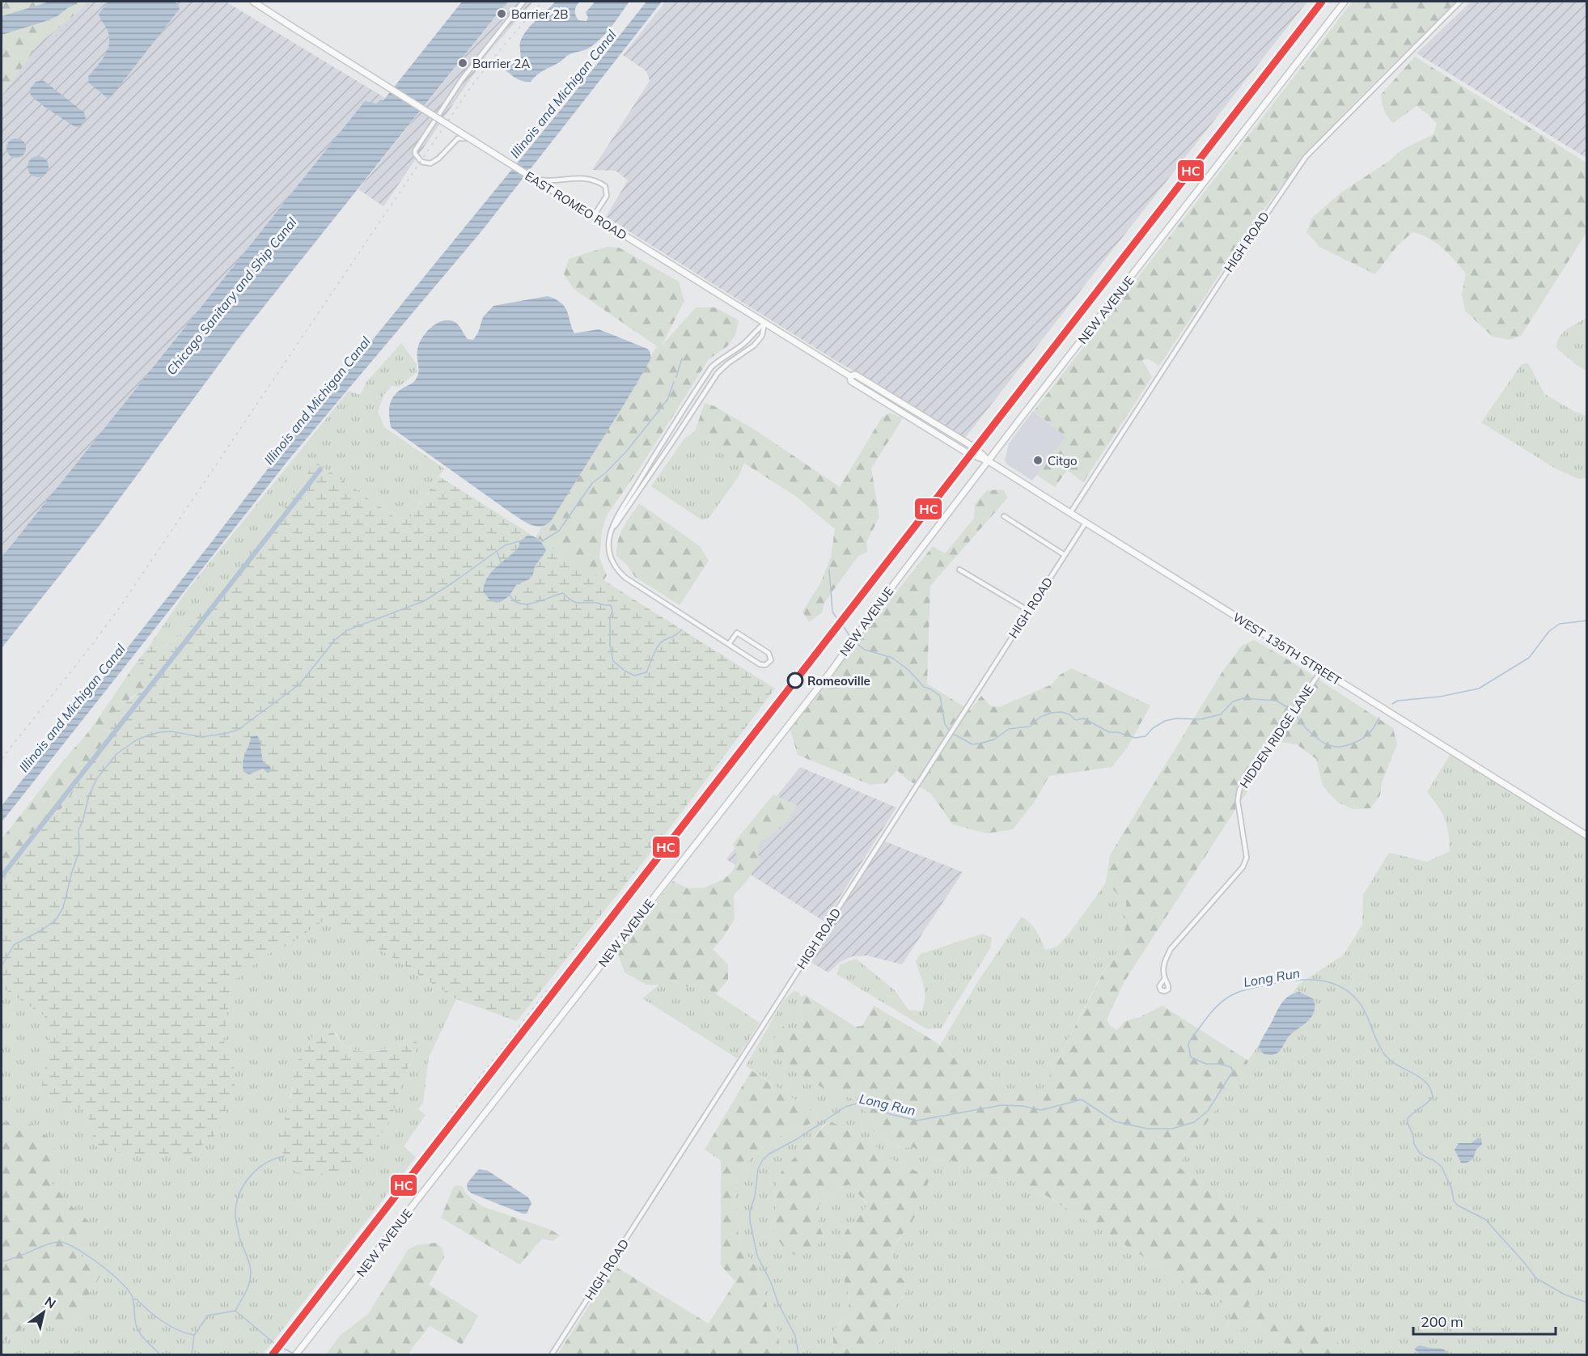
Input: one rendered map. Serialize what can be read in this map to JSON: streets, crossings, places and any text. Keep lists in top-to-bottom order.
{
  "streets": {
    "main road": ["EAST ROMEO ROAD", "NEW AVENUE", "WEST 135TH STREET"],
    "street": ["HIGH ROAD", "HIDDEN RIDGE LANE"]
  },
  "crossings": [
    ["EAST ROMEO ROAD", "NEW AVENUE"],
    ["EAST ROMEO ROAD", "WEST 135TH STREET"],
    ["HIGH ROAD", "WEST 135TH STREET"],
    ["NEW AVENUE", "WEST 135TH STREET"],
    ["WEST 135TH STREET", "HIDDEN RIDGE LANE"]
  ],
  "water": ["Illinois and Michigan Canal", "Chicago Sanitary and Ship Canal", "Long Run"],
  "places": [
    "Barrier 2B",
    "Barrier 2A",
    "Citgo",
    "Romeoville"
  ],
  "lines": ["transit line HC"],
  "scale_bar": "200 m",
  "north": "top right"
}
